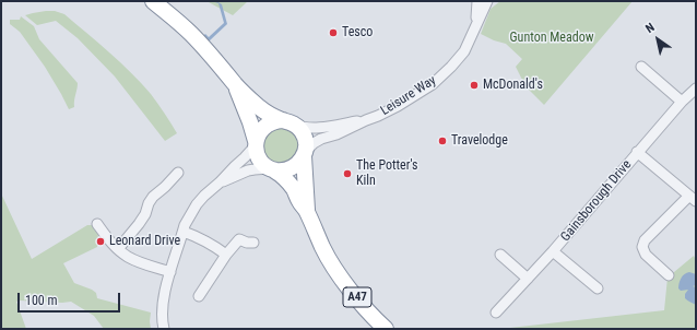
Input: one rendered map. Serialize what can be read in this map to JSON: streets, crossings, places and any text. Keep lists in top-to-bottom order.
{
  "streets": {
    "highway": ["A47"],
    "street": ["Leisure Way", "Gainsborough Drive"]
  },
  "crossings": [
    ["Leisure Way", "A47"]
  ],
  "parks": ["Gunton Meadow"],
  "places": [
    "Tesco",
    "McDonald's",
    "Travelodge",
    "The Potter's Kiln",
    "Leonard Drive"
  ],
  "scale_bar": "100 m",
  "north": "top left"
}
